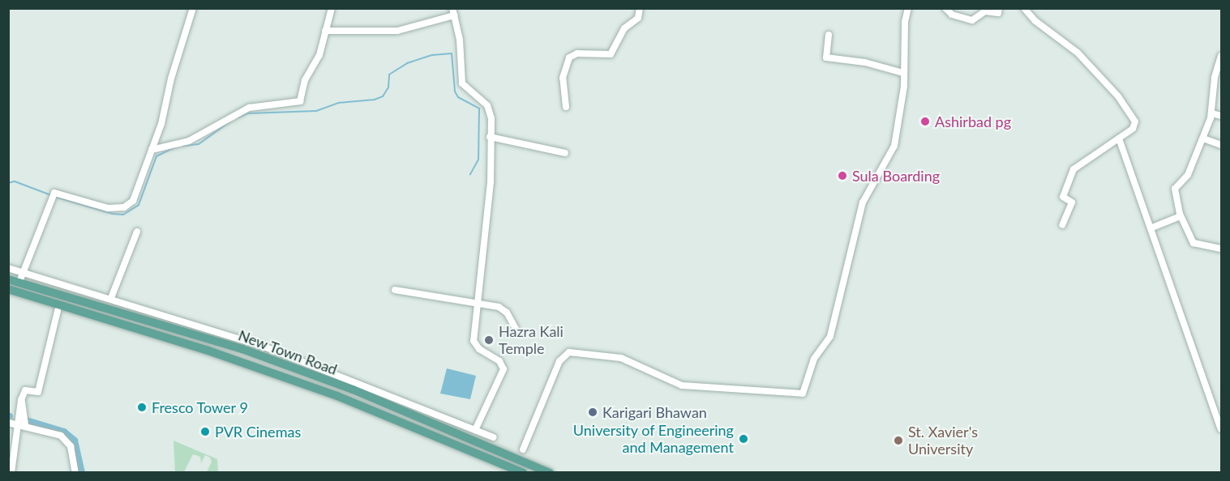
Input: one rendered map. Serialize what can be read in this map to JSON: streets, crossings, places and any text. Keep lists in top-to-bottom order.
{
  "streets": {
    "main road": ["New Town Road"]
  },
  "places": [
    "Ashirbad pg",
    "Sula Boarding",
    "Hazra Kali Temple",
    "Fresco Tower 9",
    "Karigari Bhawan",
    "PVR Cinemas",
    "University of Engineering and Management",
    "St. Xavier's University"
  ]
}
